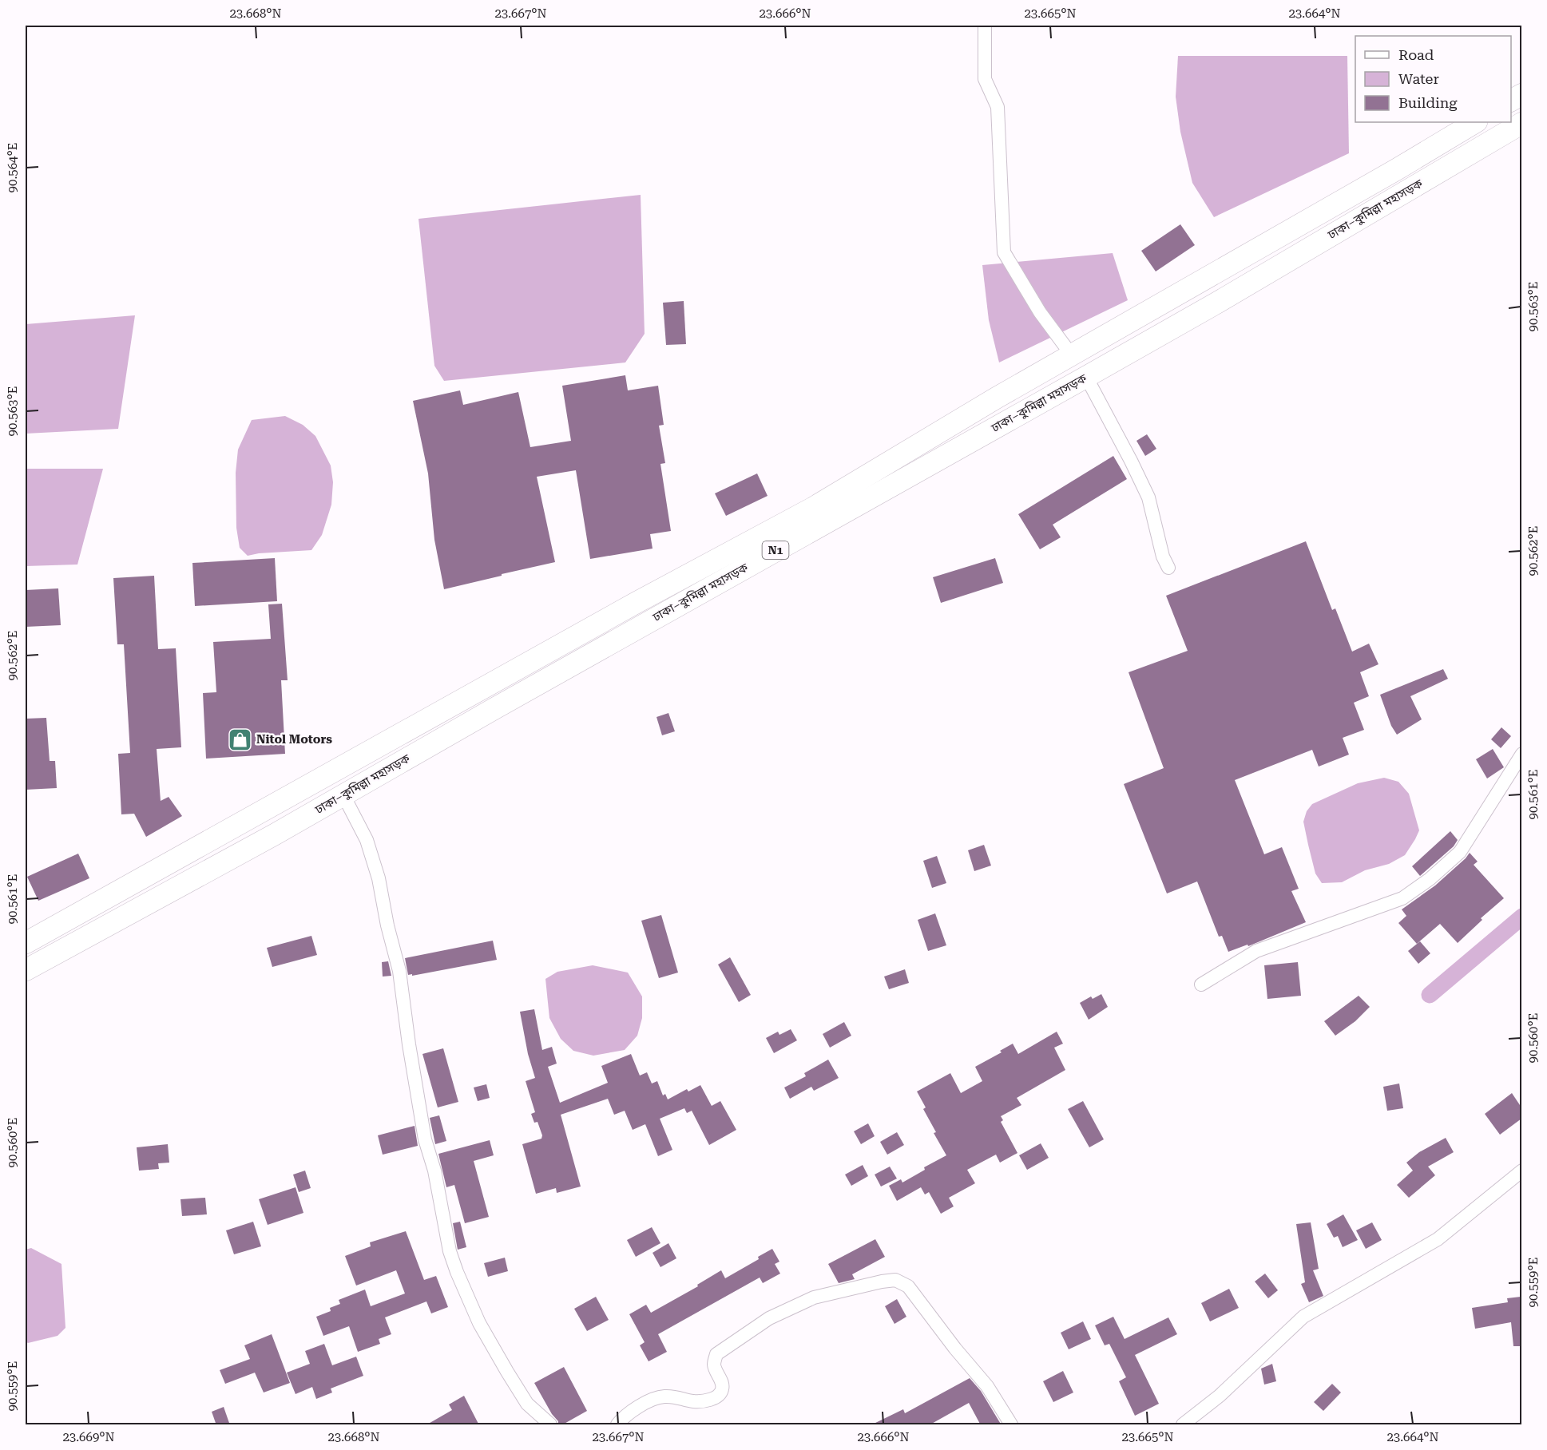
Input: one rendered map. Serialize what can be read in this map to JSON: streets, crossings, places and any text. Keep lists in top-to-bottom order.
{
  "streets": {
    "highway": ["ঢাকা–কুমিল্লা মহাসড়ক", "N1"]
  },
  "places": {
    "shop": ["Nitol Motors"]
  },
  "legend": ["Road", "Water", "Building"],
  "coordinates": [
    "23.668°N",
    "23.667°N",
    "23.666°N",
    "23.665°N",
    "23.664°N",
    "90.564°E",
    "90.563°E",
    "90.562°E",
    "90.561°E",
    "90.560°E",
    "90.559°E",
    "23.669°N"
  ]
}
